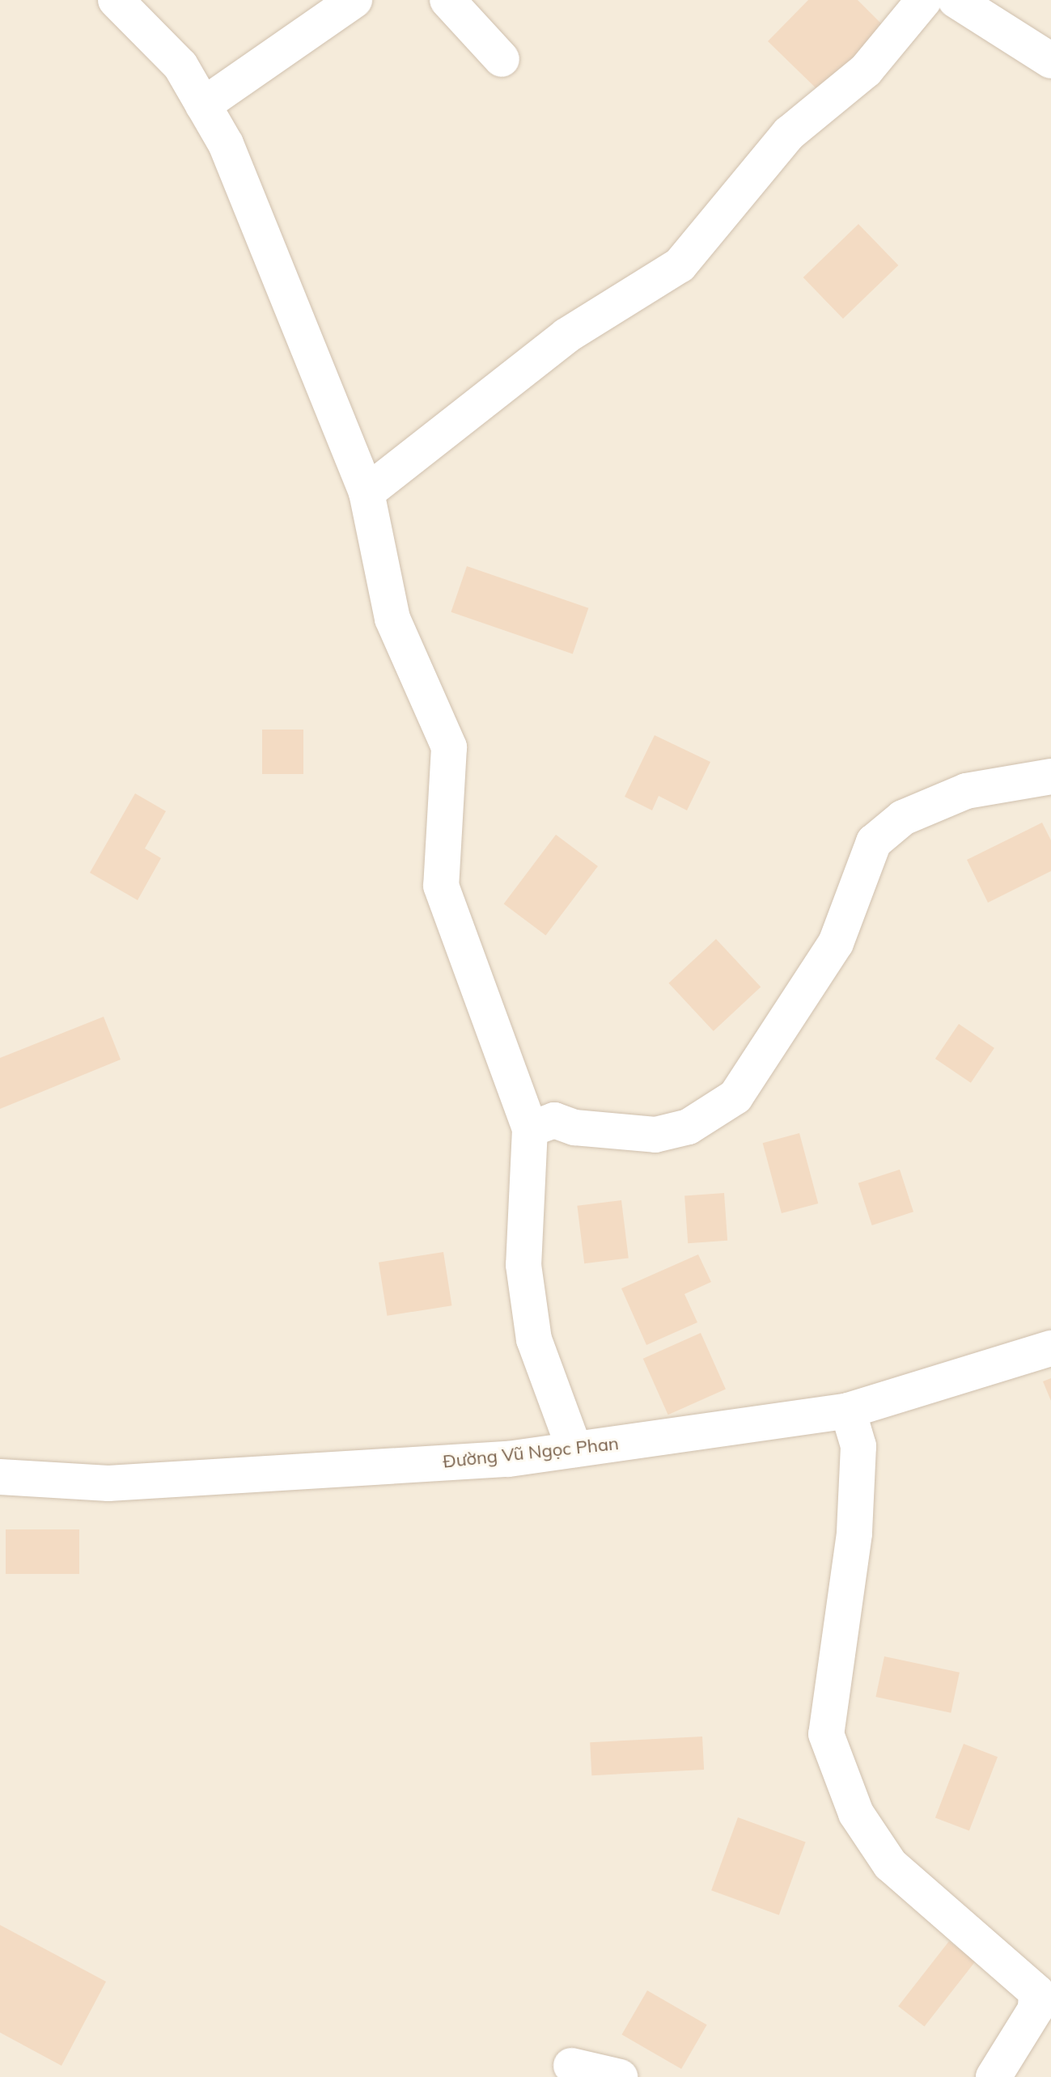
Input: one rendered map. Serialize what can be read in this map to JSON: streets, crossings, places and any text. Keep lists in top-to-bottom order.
{
  "streets": {
    "street": ["Đường Vũ Ngọc Phan"]
  }
}
